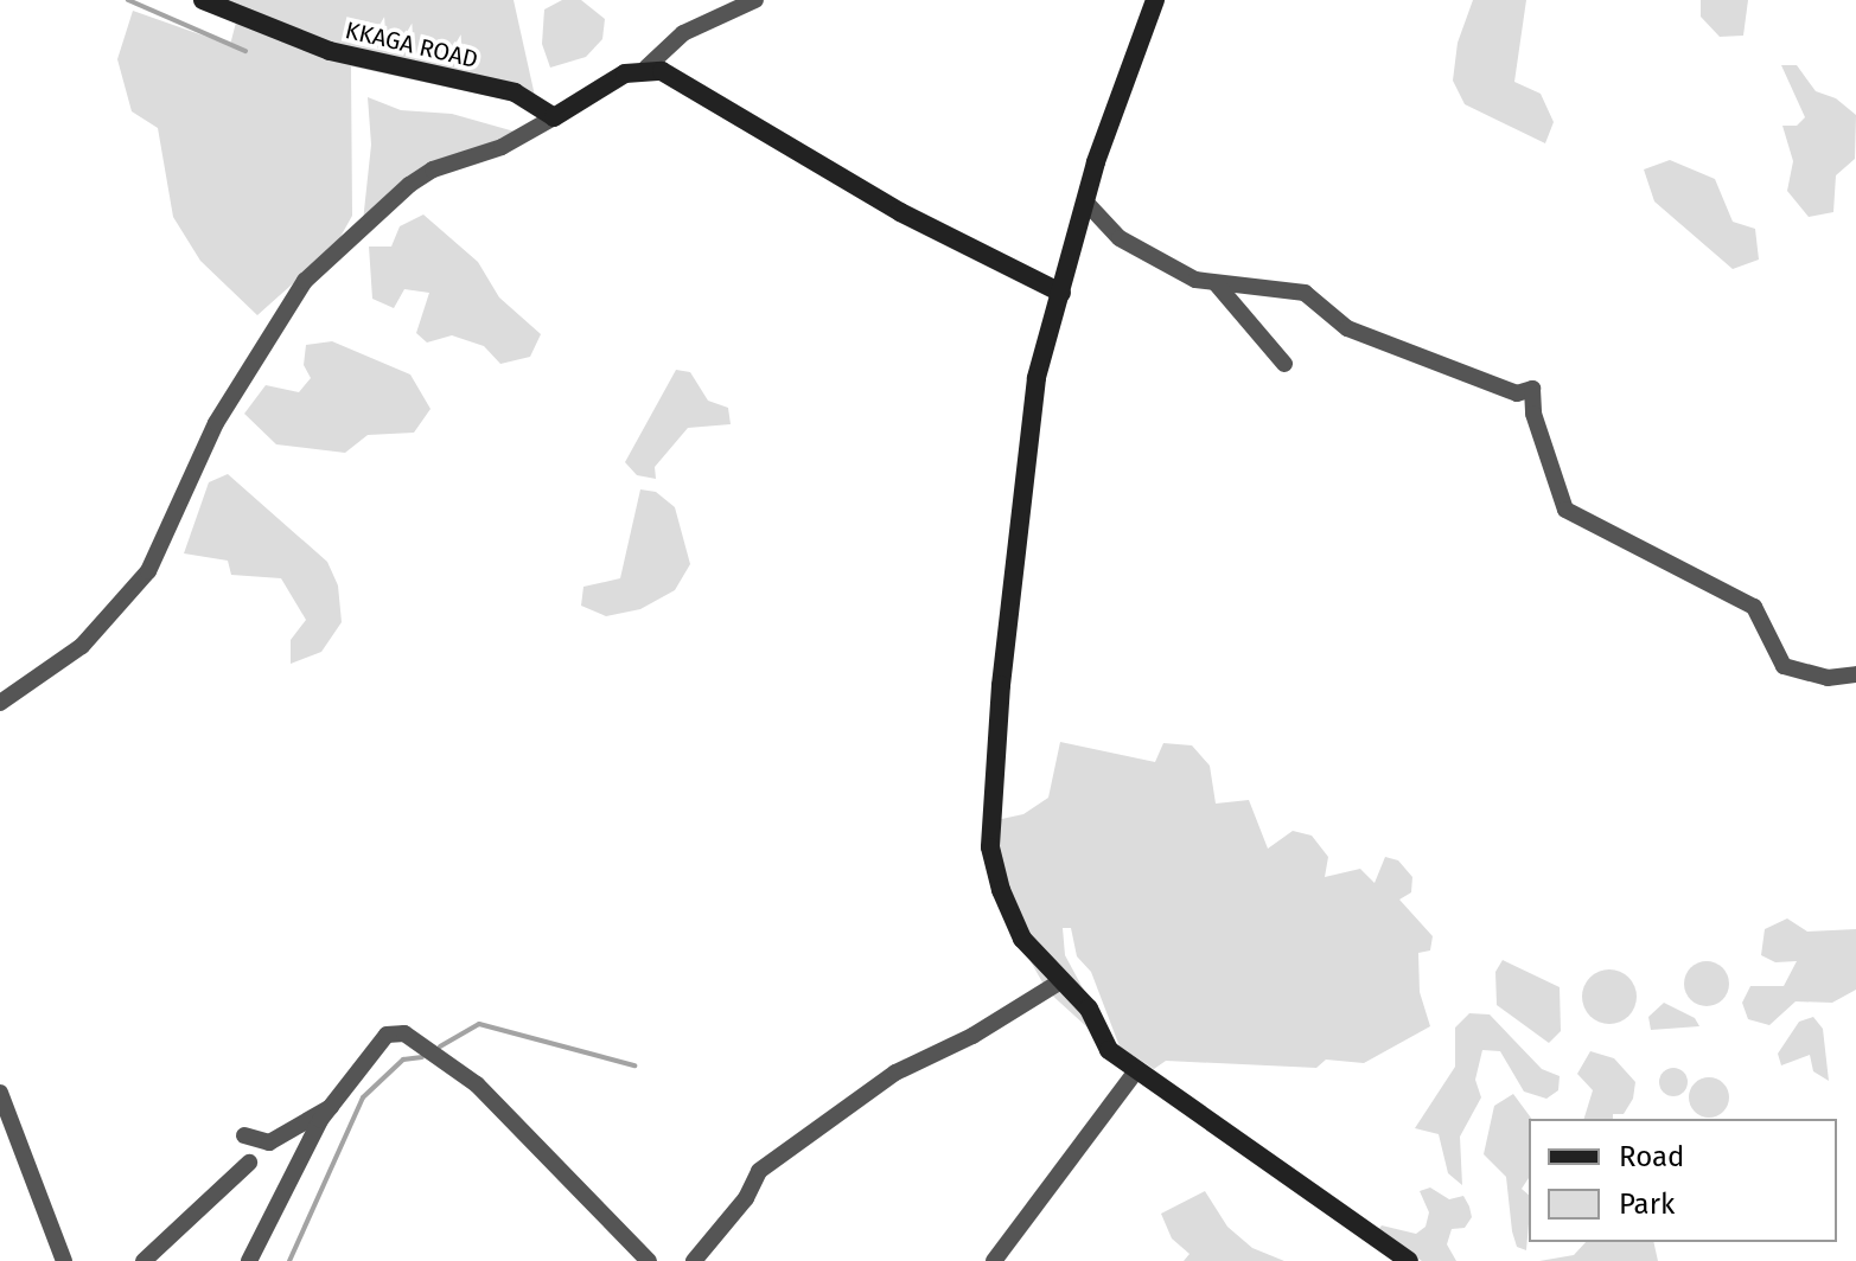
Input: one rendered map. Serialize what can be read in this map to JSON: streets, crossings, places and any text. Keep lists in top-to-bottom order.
{
  "streets": {
    "street": ["KKAGA ROAD"]
  },
  "legend": ["Road", "Park"]
}
